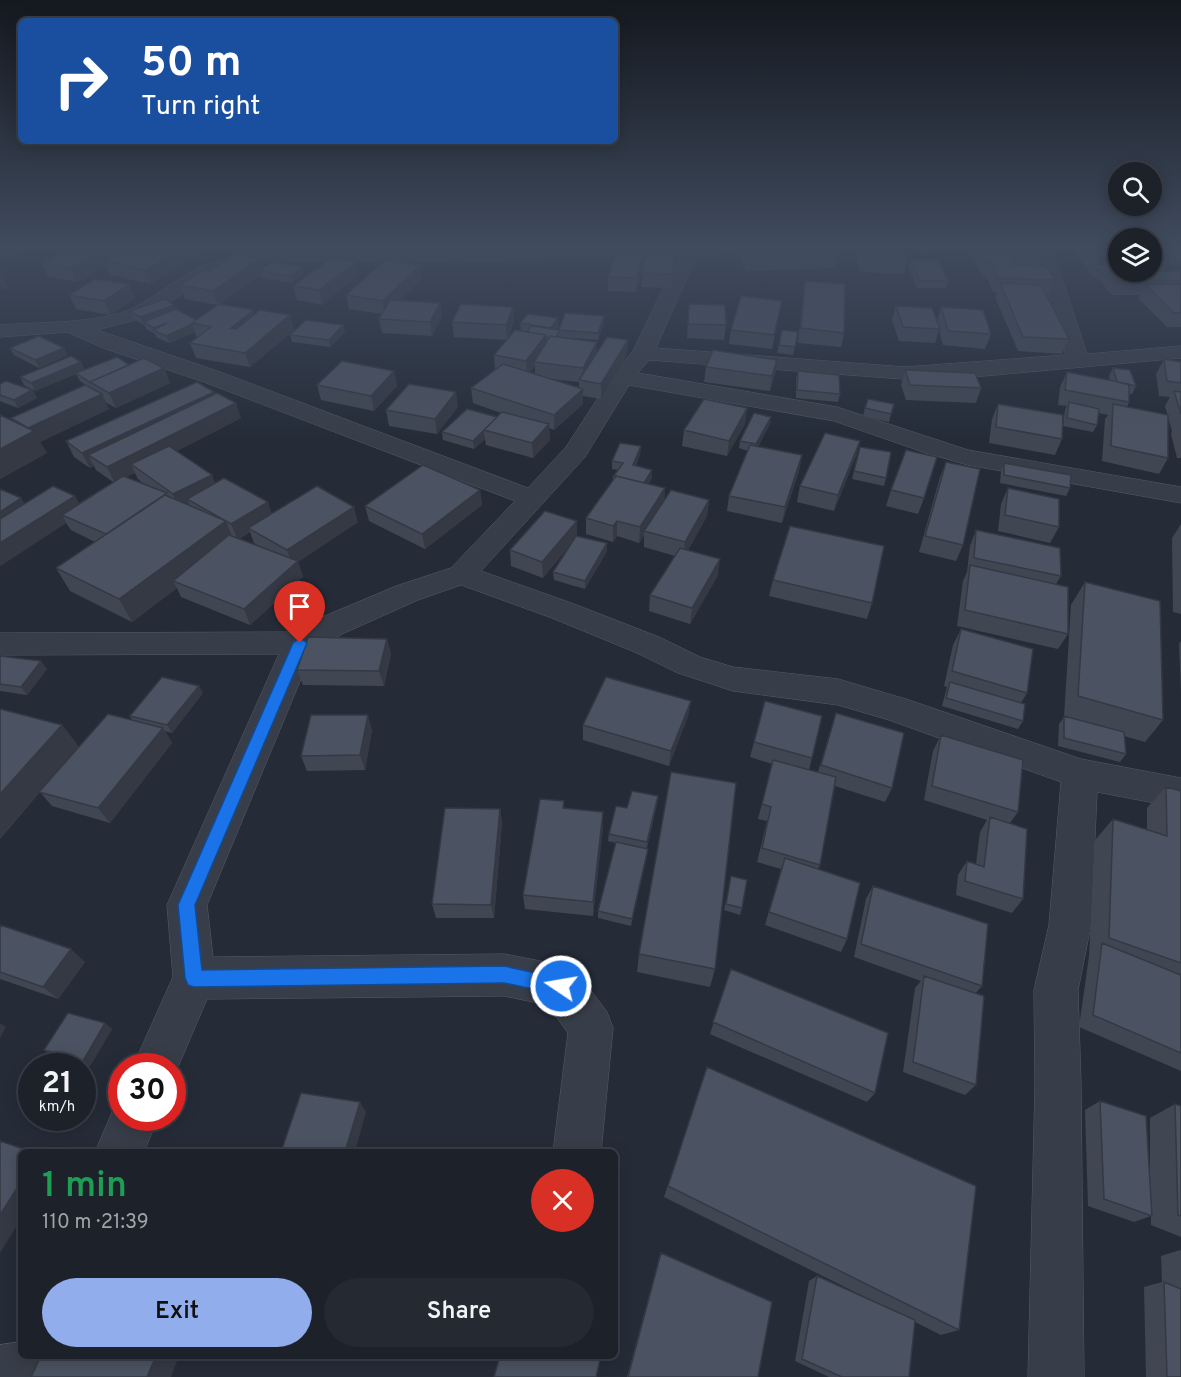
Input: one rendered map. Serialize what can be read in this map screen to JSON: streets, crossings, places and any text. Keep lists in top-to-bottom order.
{
  "page": {
    "turn": ["50 m", "Turn right"],
    "speed": "21 km/h",
    "limit": "30",
    "heading": ["1 min", "110 m · 21:39"],
    "buttons": ["Exit", "Share"]
  }
}
